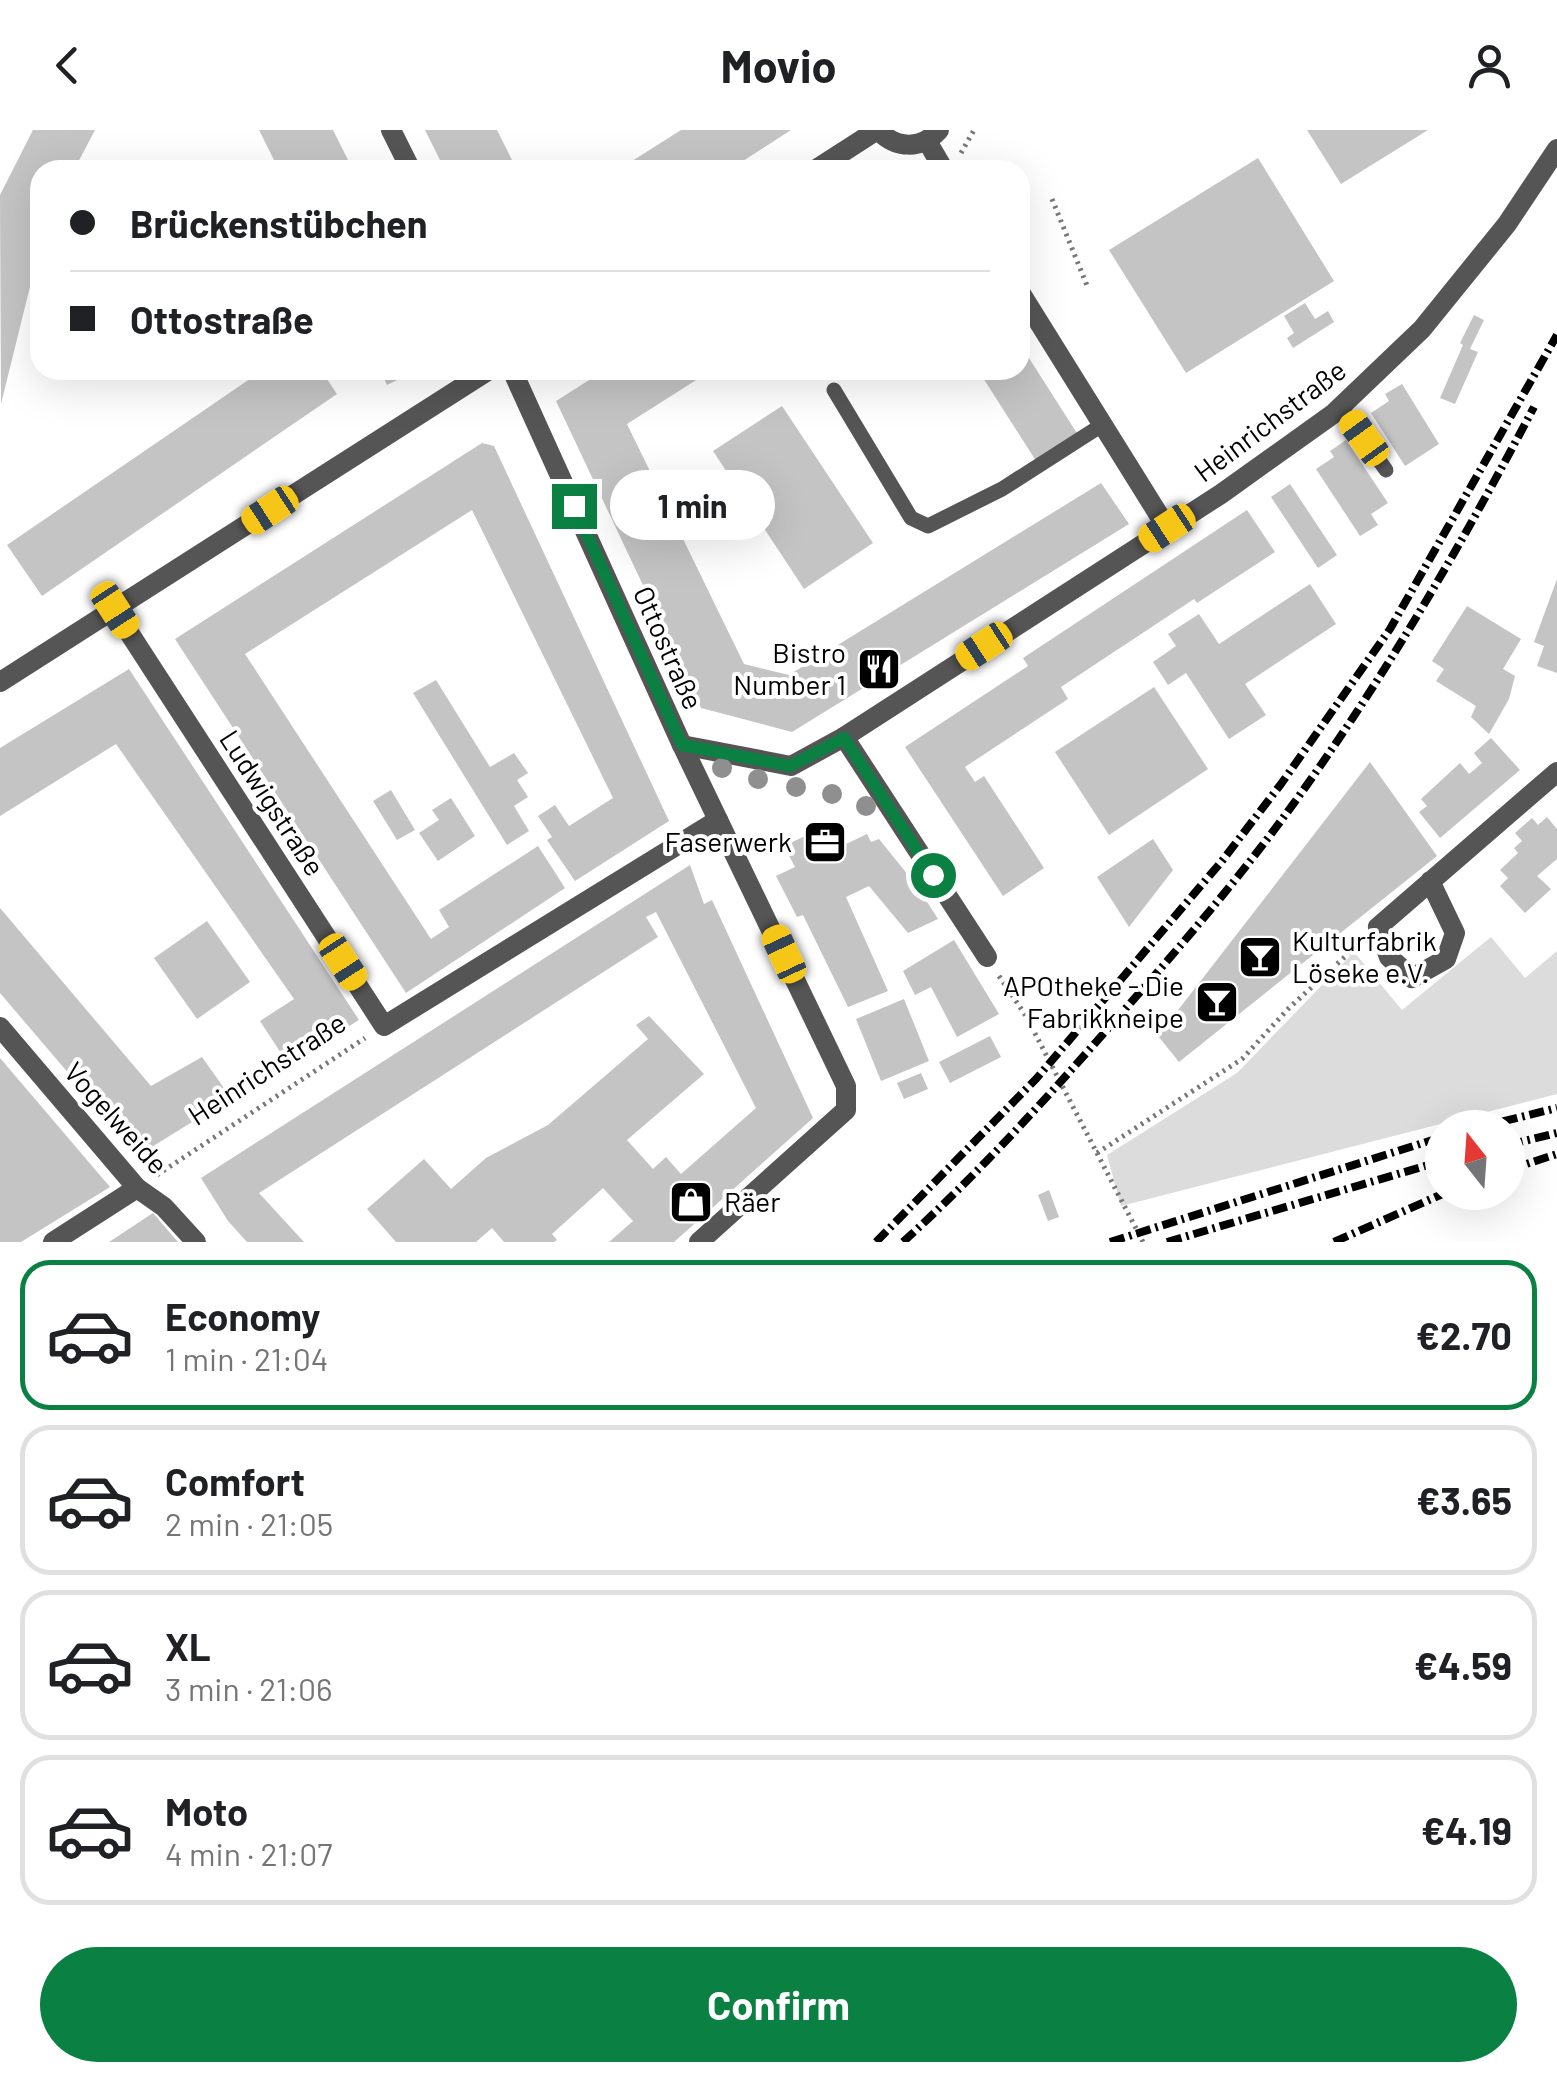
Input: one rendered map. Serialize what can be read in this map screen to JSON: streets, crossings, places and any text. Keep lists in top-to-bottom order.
{
  "streets": {
    "street": [
      "Heinrichstraße",
      "Ottostraße",
      "Ludwigstraße",
      "Vogelweide"
    ]
  },
  "crossings": [
    ["Heinrichstraße", "Ottostraße"],
    ["Heinrichstraße", "Ludwigstraße"],
    ["Heinrichstraße", "Vogelweide"]
  ],
  "places": {
    "restaurant": ["Bistro Number 1"],
    "office": ["Faserwerk"],
    "bar": ["Kulturfabrik Löseke e.V.", "APOtheke - Die Fabrikkneipe"],
    "shop": ["Räer"]
  },
  "north": "top",
  "page": {
    "header": "Movio",
    "banner": ["Brückenstübchen", "Ottostraße"],
    "bubble": "1 min",
    "list": [
      {
        "name": "Economy",
        "note": "1 min · 21:04",
        "value": "€2.70"
      },
      {
        "name": "Comfort",
        "note": "2 min · 21:05",
        "value": "€3.65"
      },
      {
        "name": "XL",
        "note": "3 min · 21:06",
        "value": "€4.59"
      },
      {
        "name": "Moto",
        "note": "4 min · 21:07",
        "value": "€4.19"
      }
    ],
    "buttons": "Confirm"
  }
}
